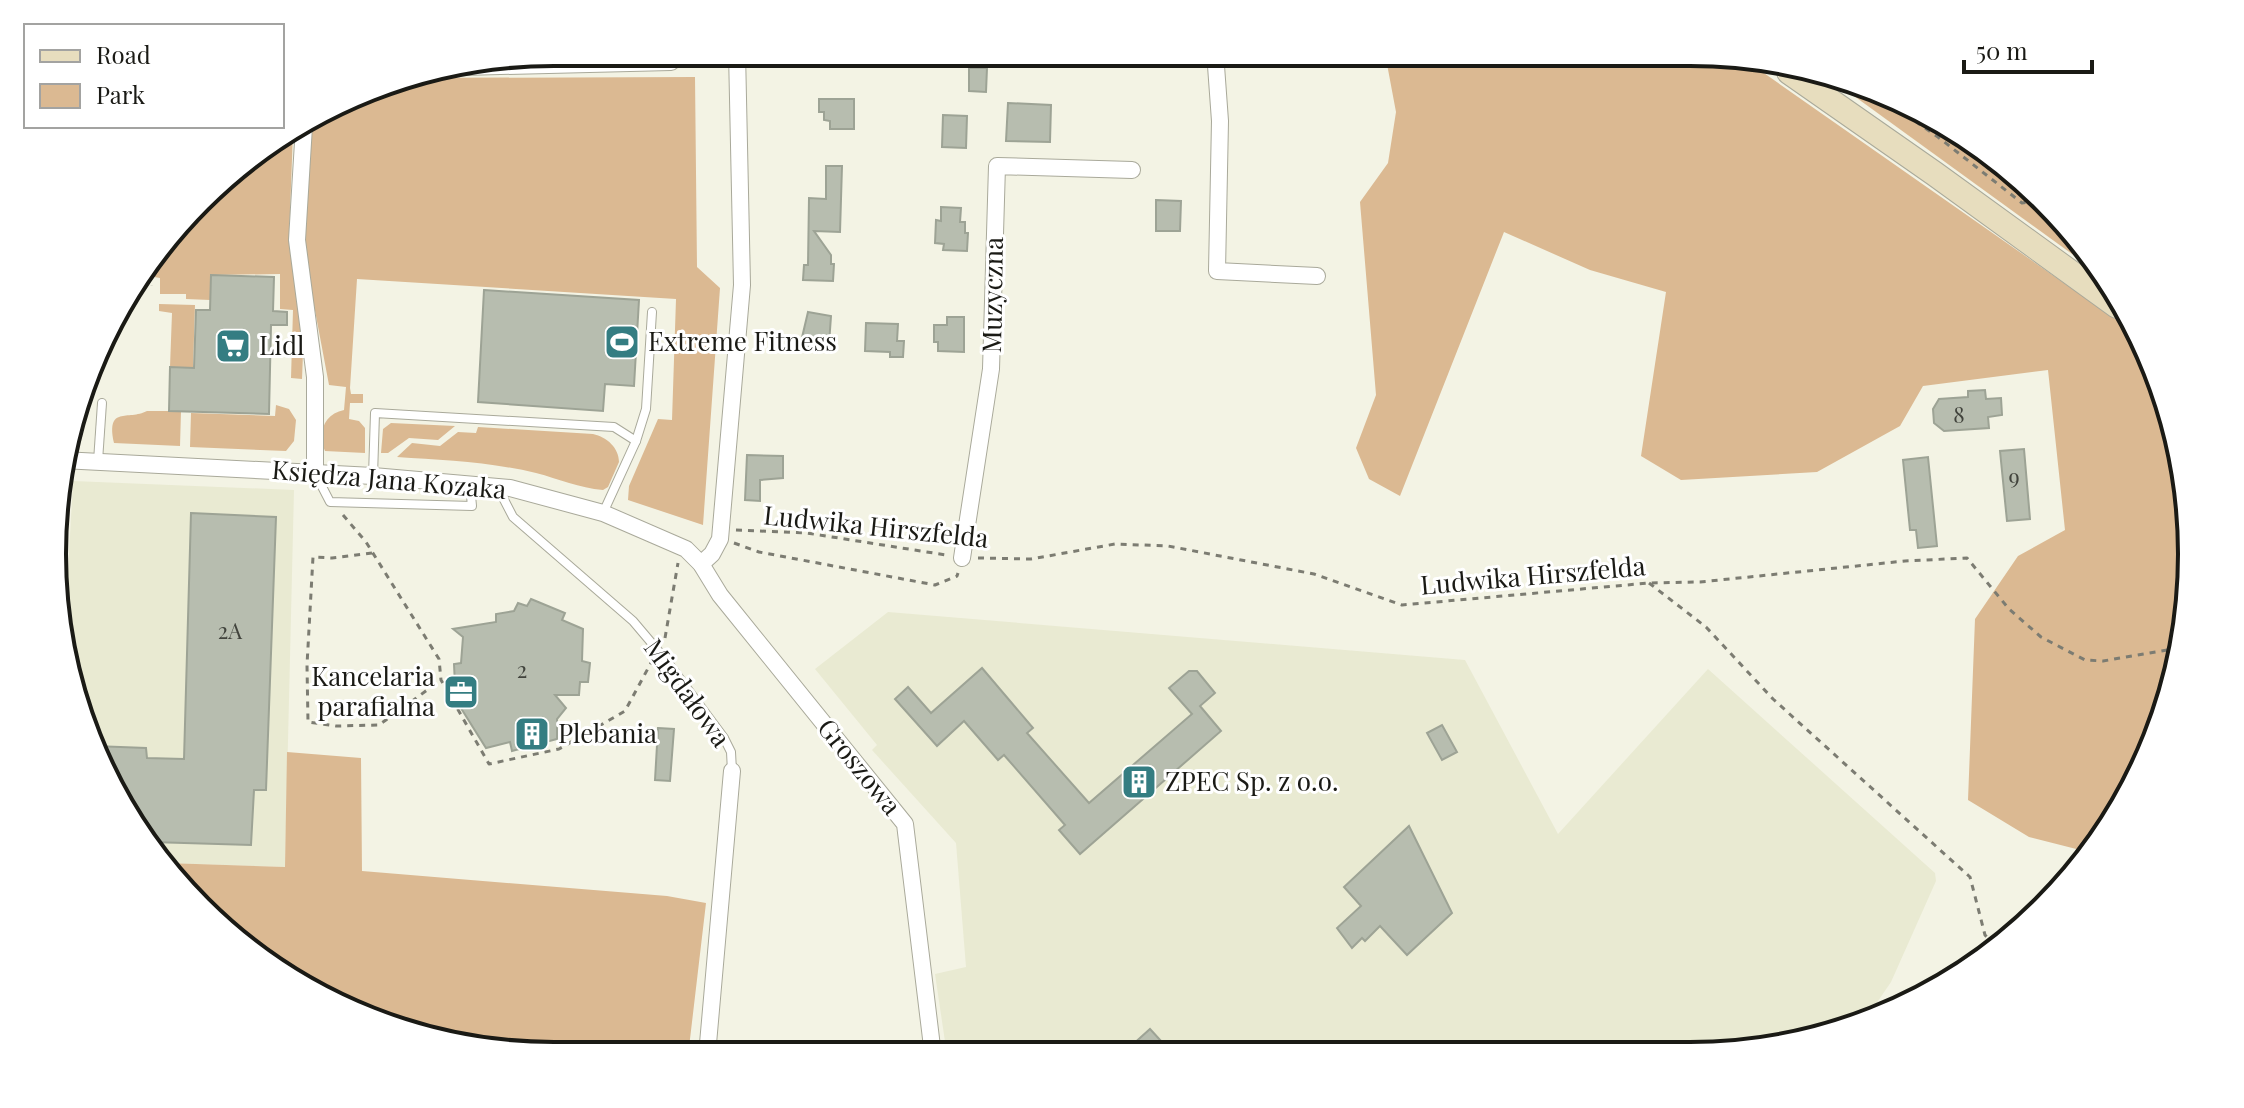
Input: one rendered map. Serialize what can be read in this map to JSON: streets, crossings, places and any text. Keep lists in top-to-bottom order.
{
  "streets": {
    "street": [
      "Muzyczna",
      "Księdza Jana Kozaka",
      "Migdałowa",
      "Groszowa"
    ],
    "path": ["Ludwika Hirszfelda"]
  },
  "crossings": [
    ["Muzyczna", "Ludwika Hirszfelda"],
    ["Księdza Jana Kozaka", "Migdałowa"],
    ["Księdza Jana Kozaka", "Groszowa"]
  ],
  "places": {
    "sports": ["Extreme Fitness"],
    "supermarket": ["Lidl"],
    "office": ["Kancelaria parafialna"],
    "building": ["Plebania", "ZPEC Sp. z o.o."]
  },
  "house_numbers": [
    "8",
    "9",
    "2A",
    "2"
  ],
  "legend": ["Road", "Park"],
  "scale_bar": "50 m"
}
